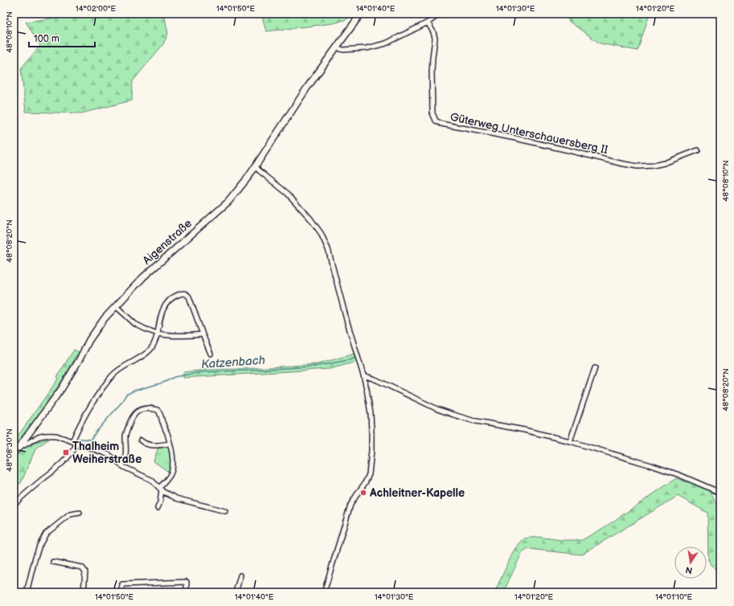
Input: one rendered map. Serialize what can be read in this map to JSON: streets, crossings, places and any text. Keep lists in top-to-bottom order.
{
  "streets": {
    "street": ["Güterweg Unterschauersberg II", "Aigenstraße"]
  },
  "water": ["Katzenbach"],
  "places": {
    "transit": ["Thalheim Weiherstraße"],
    "other": ["Achleitner-Kapelle"]
  },
  "scale_bar": "100 m",
  "north": "bottom",
  "coordinates": [
    "14°02'00\"E",
    "14°01'50\"E",
    "14°01'40\"E",
    "14°01'30\"E",
    "14°01'20\"E",
    "48°08'10\"N",
    "48°08'20\"N",
    "48°08'30\"N",
    "14°01'10\"E"
  ]
}
